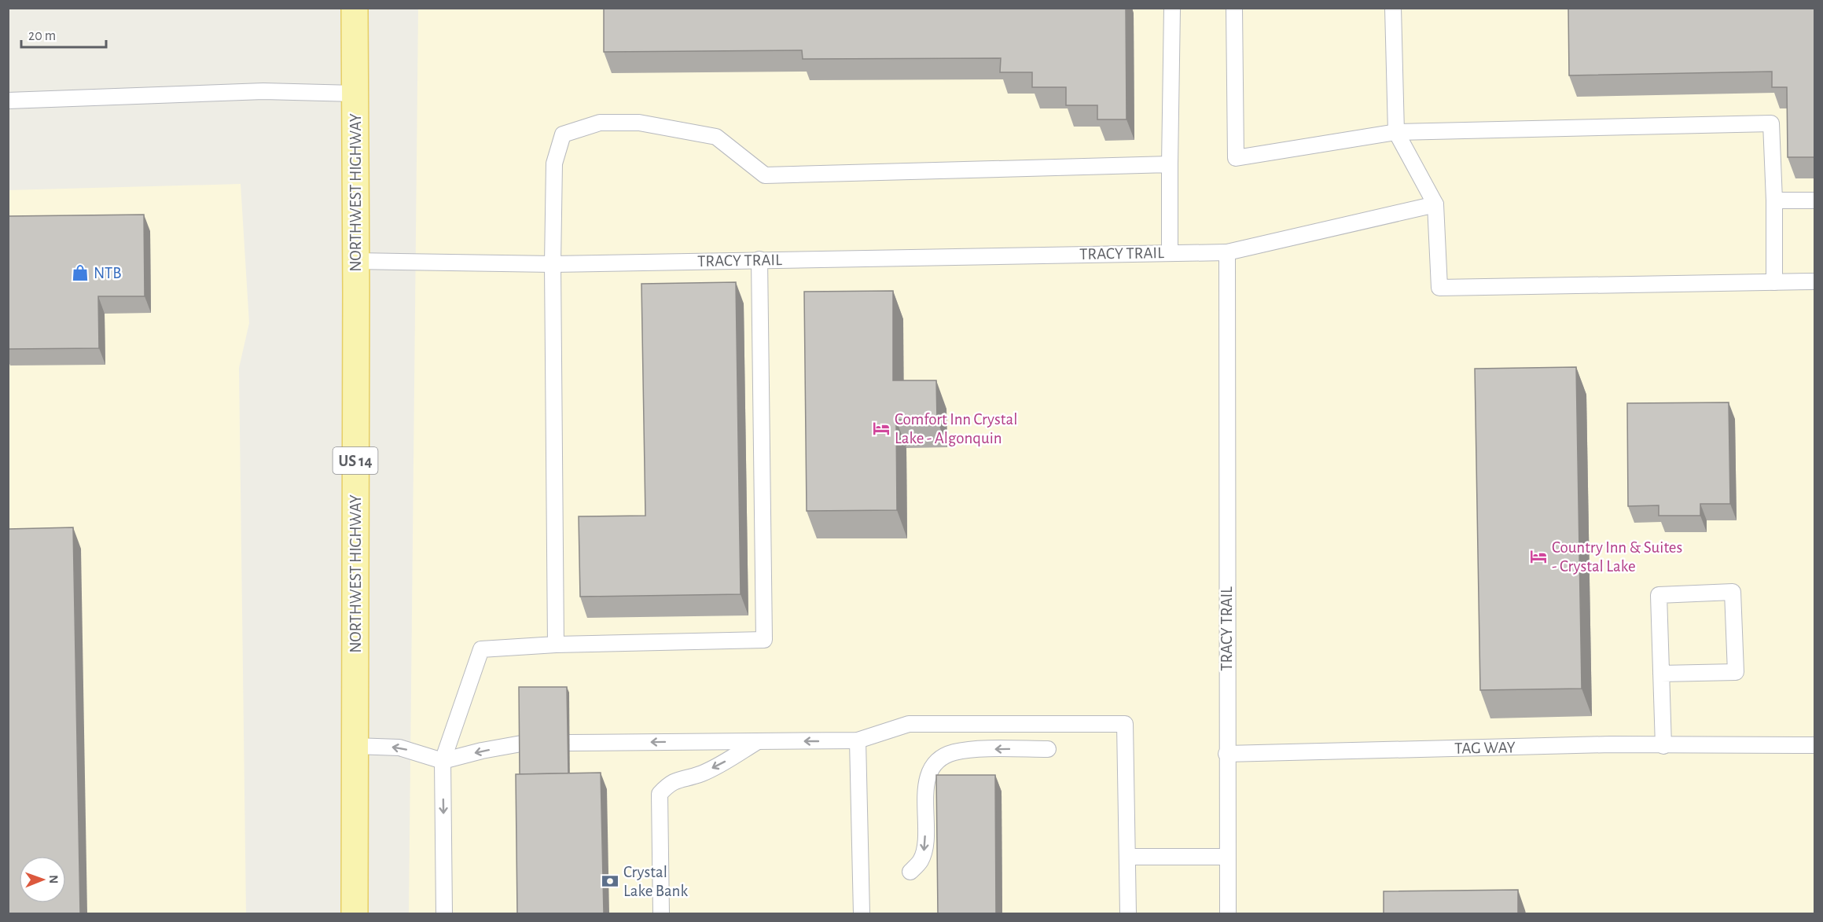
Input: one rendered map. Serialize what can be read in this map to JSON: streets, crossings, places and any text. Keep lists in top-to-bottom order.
{
  "streets": {
    "main road": ["NORTHWEST HIGHWAY", "US 14"],
    "lane": ["TRACY TRAIL", "TAG WAY"]
  },
  "crossings": [
    ["NORTHWEST HIGHWAY", "TRACY TRAIL"],
    ["TRACY TRAIL", "TAG WAY"]
  ],
  "places": {
    "shop": ["NTB"],
    "hotel": ["Comfort Inn Crystal Lake - Algonquin", "Country Inn & Suites - Crystal Lake"],
    "bank": ["Crystal Lake Bank"]
  },
  "scale_bar": "20 m",
  "north": "right"
}
